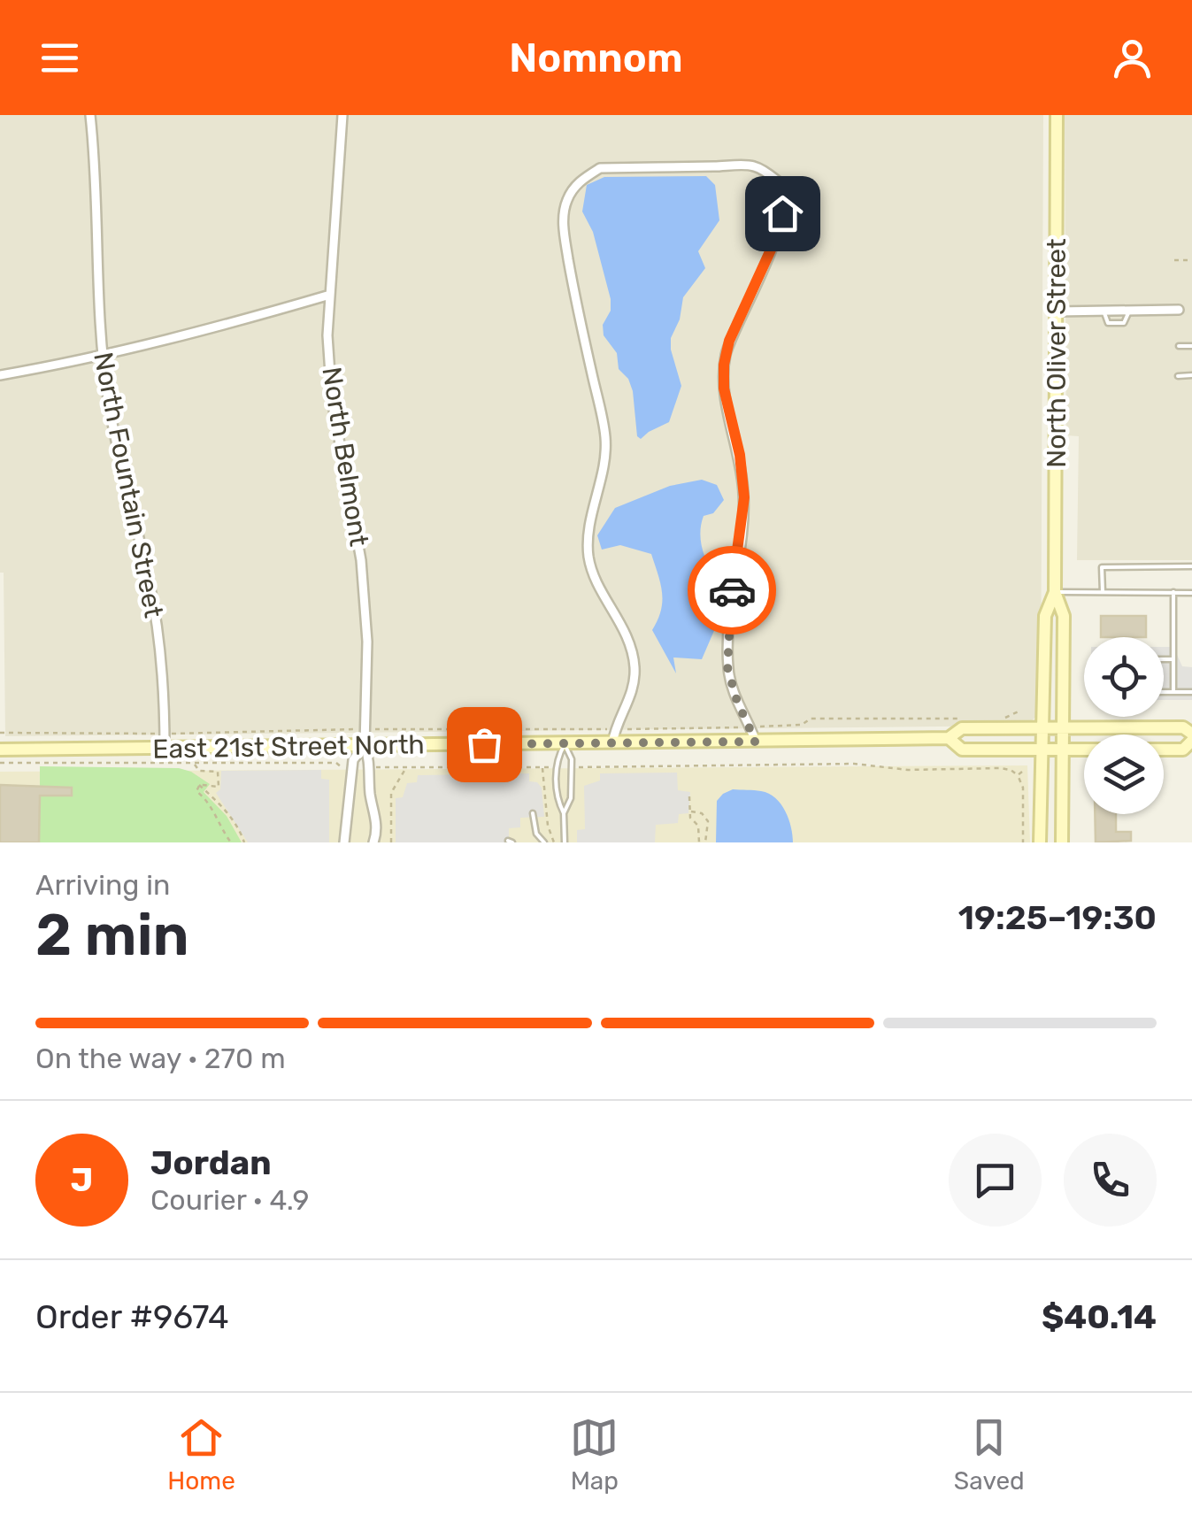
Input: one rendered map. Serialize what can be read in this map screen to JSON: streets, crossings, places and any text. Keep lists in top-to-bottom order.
{
  "streets": {
    "main road": ["North Oliver Street", "East 21st Street North"],
    "street": ["North Belmont", "North Fountain Street"]
  },
  "crossings": [
    ["North Oliver Street", "East 21st Street North"],
    ["North Belmont", "East 21st Street North"],
    ["North Fountain Street", "East 21st Street North"]
  ],
  "page": {
    "header": "Nomnom",
    "heading": ["2 min", "Arriving in", "19:25–19:30"],
    "panel": [
      "Jordan",
      "Courier · 4.9",
      "Order #9674",
      "$40.14"
    ],
    "bar": "On the way · 270 m",
    "round": "J",
    "tabs": ["Home", "Map", "Saved"]
  }
}
